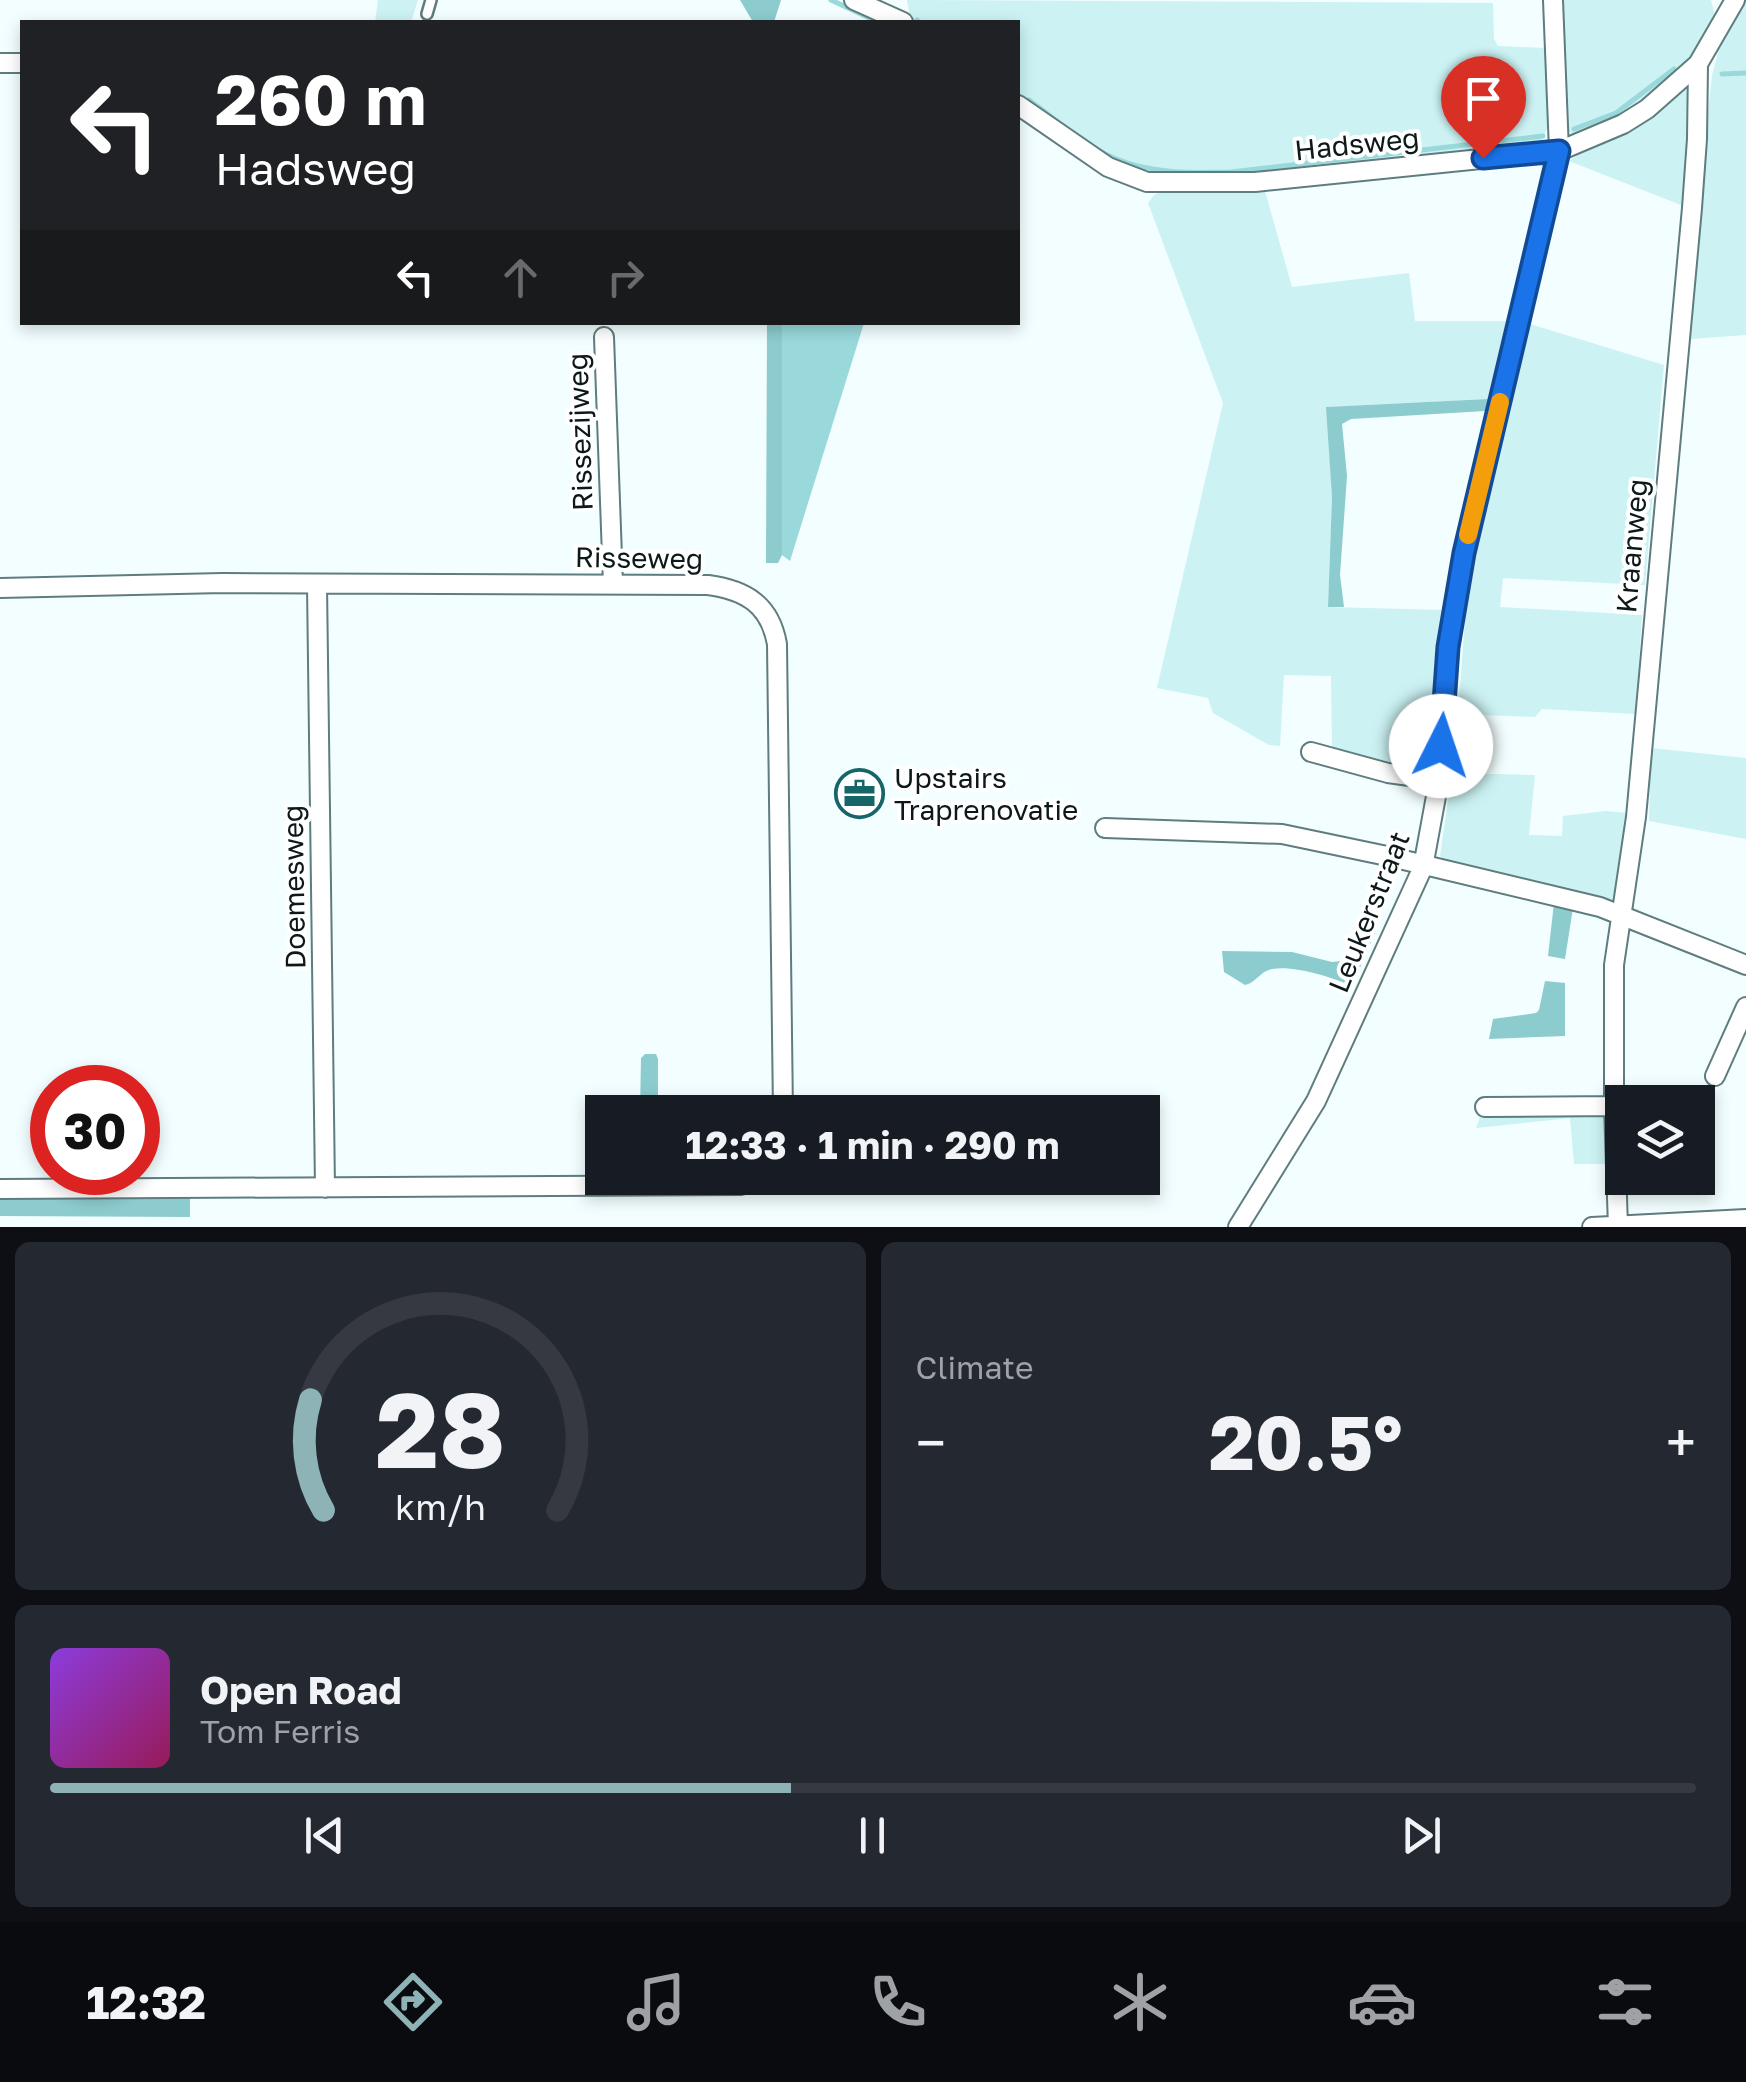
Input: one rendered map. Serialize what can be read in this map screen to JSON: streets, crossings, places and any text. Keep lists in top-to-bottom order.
{
  "streets": {
    "street": [
      "Hadsweg",
      "Rissezijweg",
      "Kraanweg",
      "Risseweg",
      "Doemesweg",
      "Leukerstraat"
    ]
  },
  "crossings": [
    ["Hadsweg", "Kraanweg"],
    ["Hadsweg", "Leukerstraat"],
    ["Rissezijweg", "Risseweg"],
    ["Risseweg", "Doemesweg"]
  ],
  "places": {
    "office": ["Upstairs Traprenovatie"]
  },
  "page": {
    "turn": ["260 m", "Hadsweg"],
    "limit": "30",
    "trip": "12:33 · 1 min · 290 m",
    "tile": "Climate",
    "heat": ["−", "20.5°", "+"],
    "song": ["Open Road", "Tom Ferris"],
    "tabs": "12:32",
    "gauge": ["28", "km/h"]
  }
}
